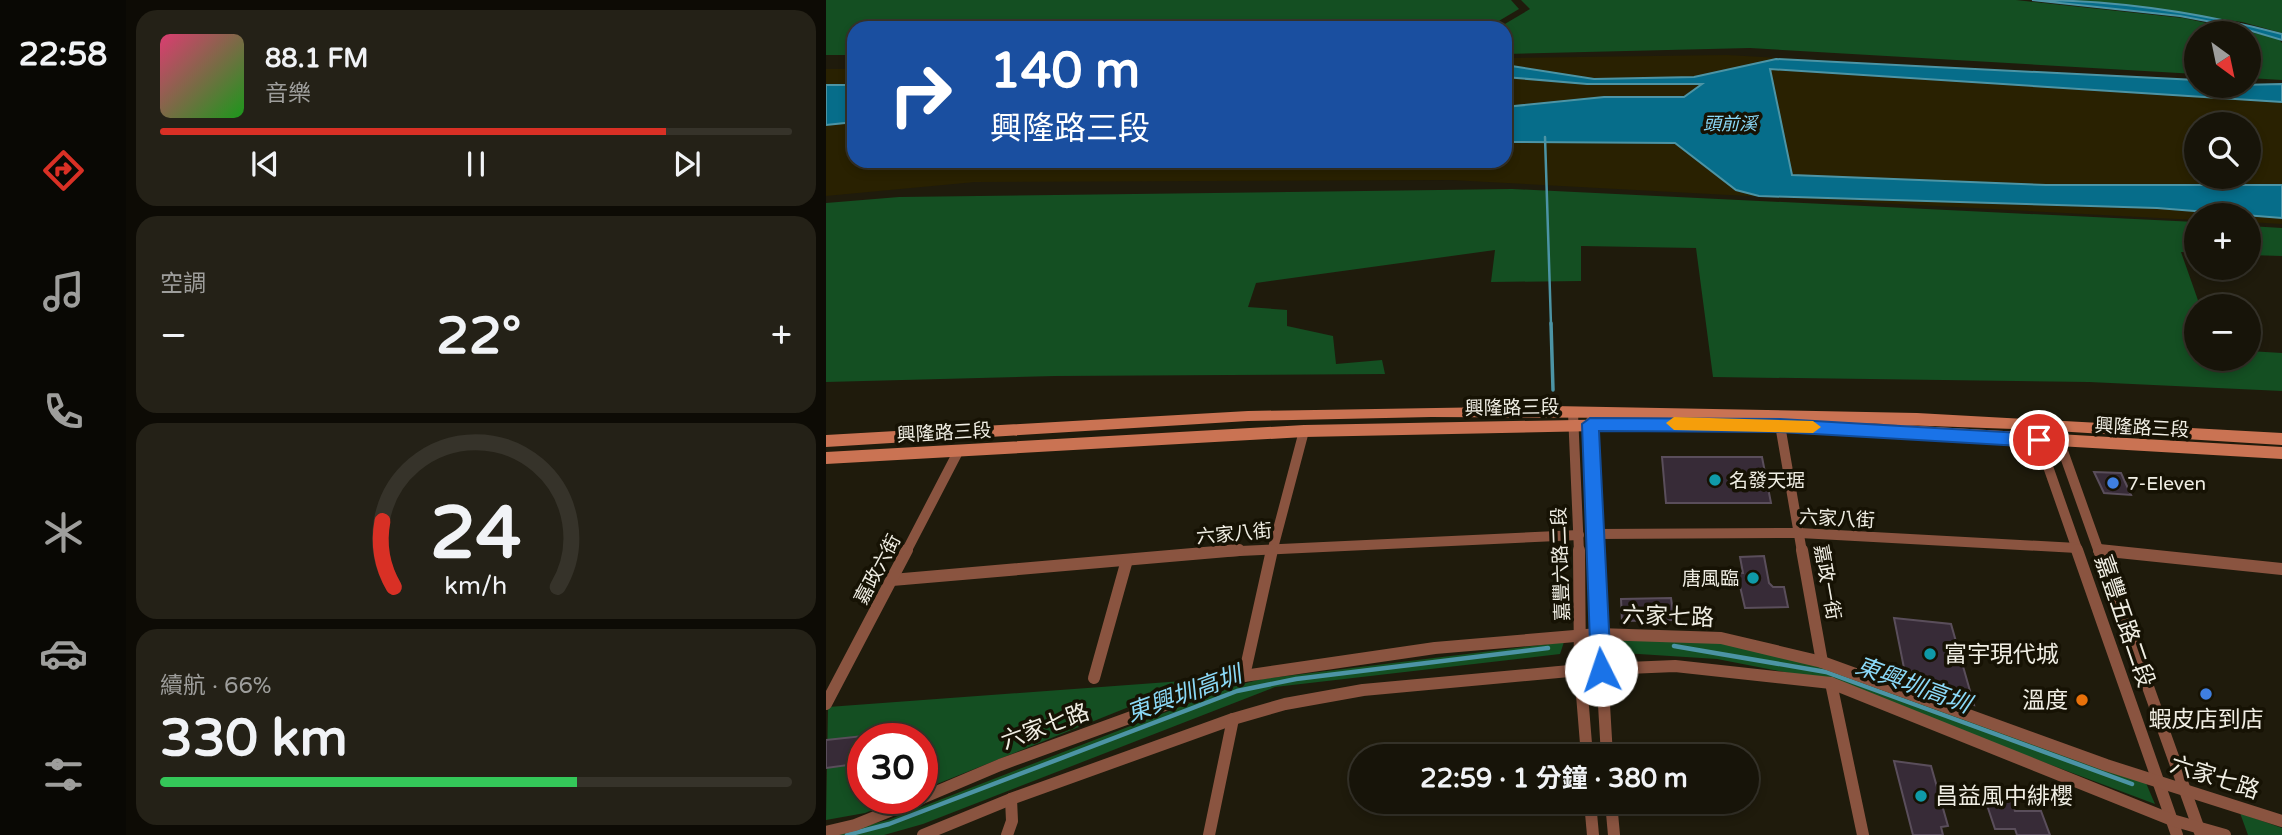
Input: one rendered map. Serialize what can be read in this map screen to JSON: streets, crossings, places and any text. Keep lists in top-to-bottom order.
{
  "streets": {
    "street": [
      "興隆路三段",
      "六家八街",
      "嘉豐六路二段",
      "嘉政六街",
      "嘉政一街",
      "六家七路",
      "嘉豐五路二段"
    ]
  },
  "crossings": [
    ["興隆路三段", "嘉豐六路二段"],
    ["興隆路三段", "嘉政六街"],
    ["興隆路三段", "嘉政一街"],
    ["興隆路三段", "嘉豐五路二段"],
    ["六家八街", "嘉豐六路二段"],
    ["六家八街", "嘉政六街"],
    ["六家八街", "嘉政一街"],
    ["六家八街", "嘉豐五路二段"],
    ["嘉豐六路二段", "六家七路"],
    ["嘉政一街", "六家七路"],
    ["六家七路", "嘉豐五路二段"]
  ],
  "water": ["頭前溪", "東興圳高圳"],
  "places": [
    "名發天琚",
    "7-Eleven",
    "唐風臨",
    "富宇現代城",
    "蝦皮店到店",
    "溫度",
    "昌益風中緋櫻"
  ],
  "north": "bottom right",
  "page": {
    "tabs": "22:58",
    "map_buttons": ["+", "−"],
    "turn": ["140 m", "興隆路三段"],
    "song": ["88.1 FM", "音樂"],
    "tile": [
      "空調",
      ["續航 · 66%", "330 km"]
    ],
    "heat": ["−", "22°", "+"],
    "limit": "30",
    "trip": "22:59 · 1 分鐘 · 380 m",
    "gauge": ["24", "km/h"]
  }
}
